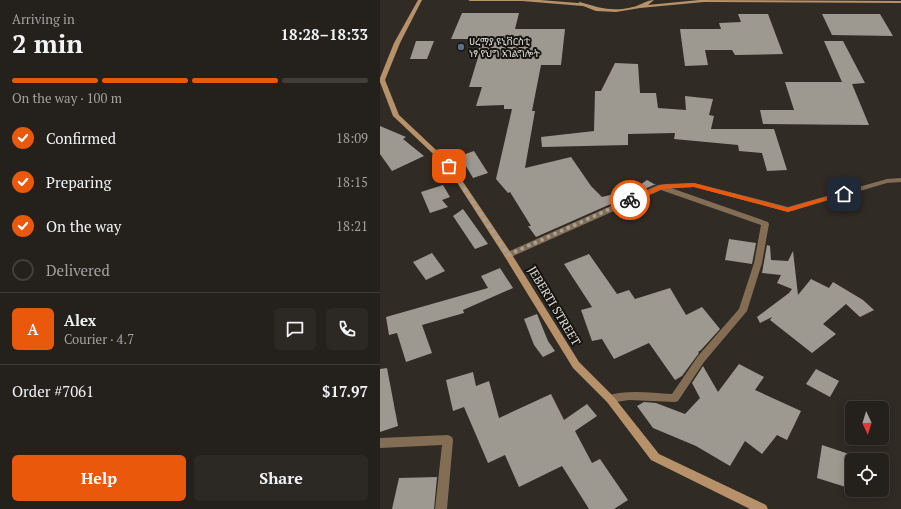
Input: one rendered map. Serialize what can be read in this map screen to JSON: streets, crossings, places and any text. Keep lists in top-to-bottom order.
{
  "streets": {
    "street": ["JEBERTI STREET"]
  },
  "places": ["ሀረማያ ዩኒቨርስቲ ነፃ የህግ አገልግሎት"],
  "north": "bottom",
  "page": {
    "heading": ["2 min", "Arriving in", "18:28–18:33"],
    "panel": [
      "Alex",
      "Courier · 4.7",
      "Order #7061",
      "$17.97"
    ],
    "bar": "On the way · 100 m",
    "list": [
      ["Confirmed", "18:09"],
      ["Preparing", "18:15"],
      ["On the way", "18:21"],
      "Delivered"
    ],
    "round": "A",
    "buttons": ["Help", "Share"]
  }
}
